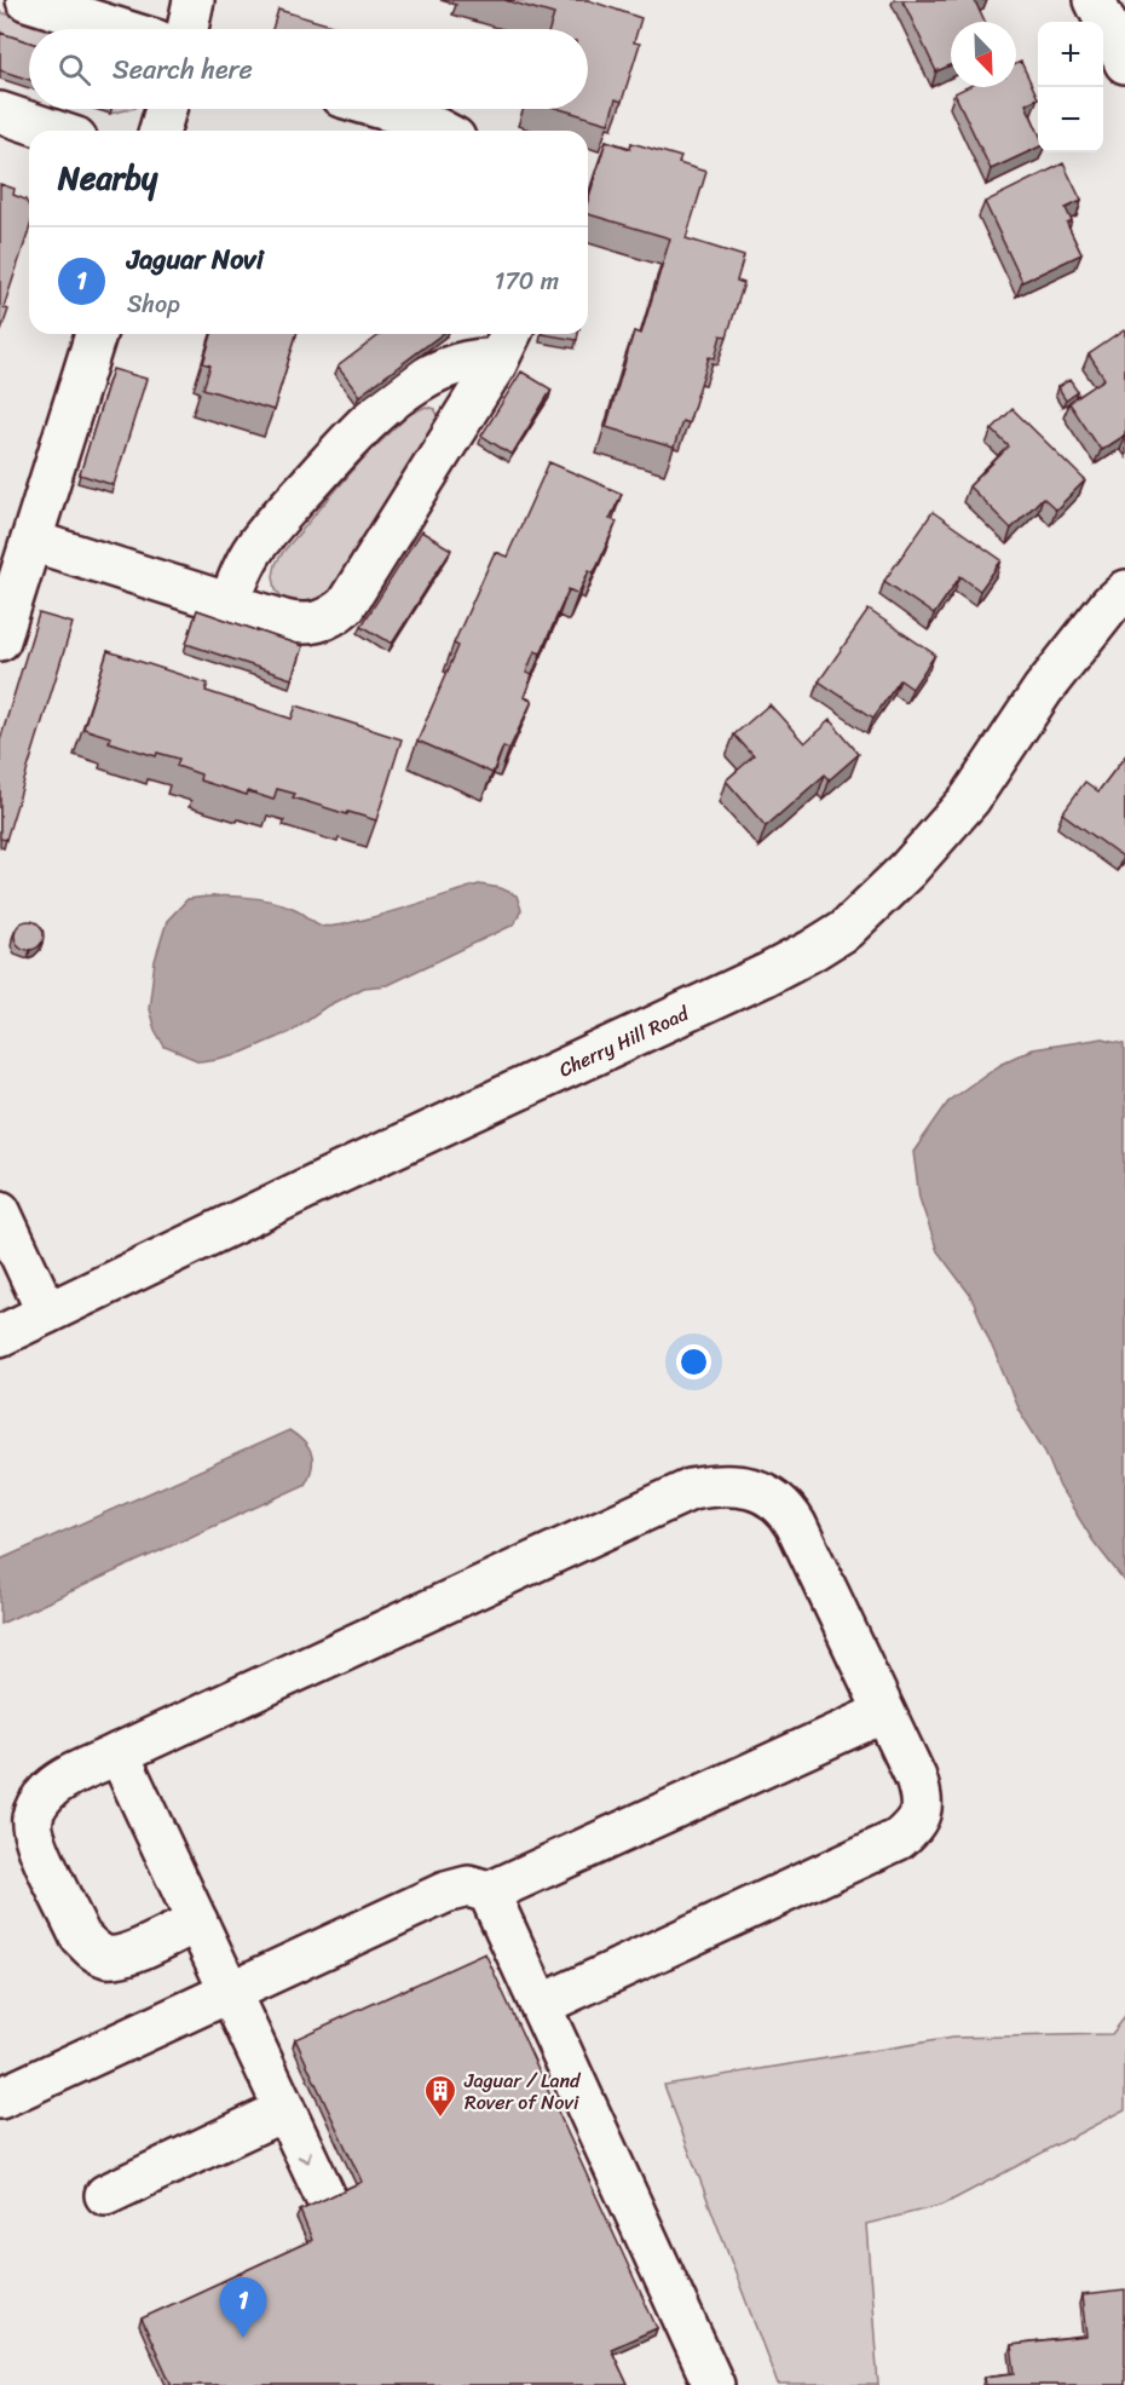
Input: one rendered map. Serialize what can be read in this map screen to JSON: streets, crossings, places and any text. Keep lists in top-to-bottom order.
{
  "streets": {
    "street": ["Cherry Hill Road"]
  },
  "places": {
    "building": ["Jaguar / Land Rover of Novi"]
  },
  "north": "bottom right",
  "page": {
    "map_buttons": ["+", "−"],
    "search": "Search here",
    "heading": "Nearby",
    "list": [
      {
        "mark": "1",
        "name": "Jaguar Novi",
        "note": "Shop",
        "value": "170 m"
      }
    ],
    "pins": "1"
  }
}
